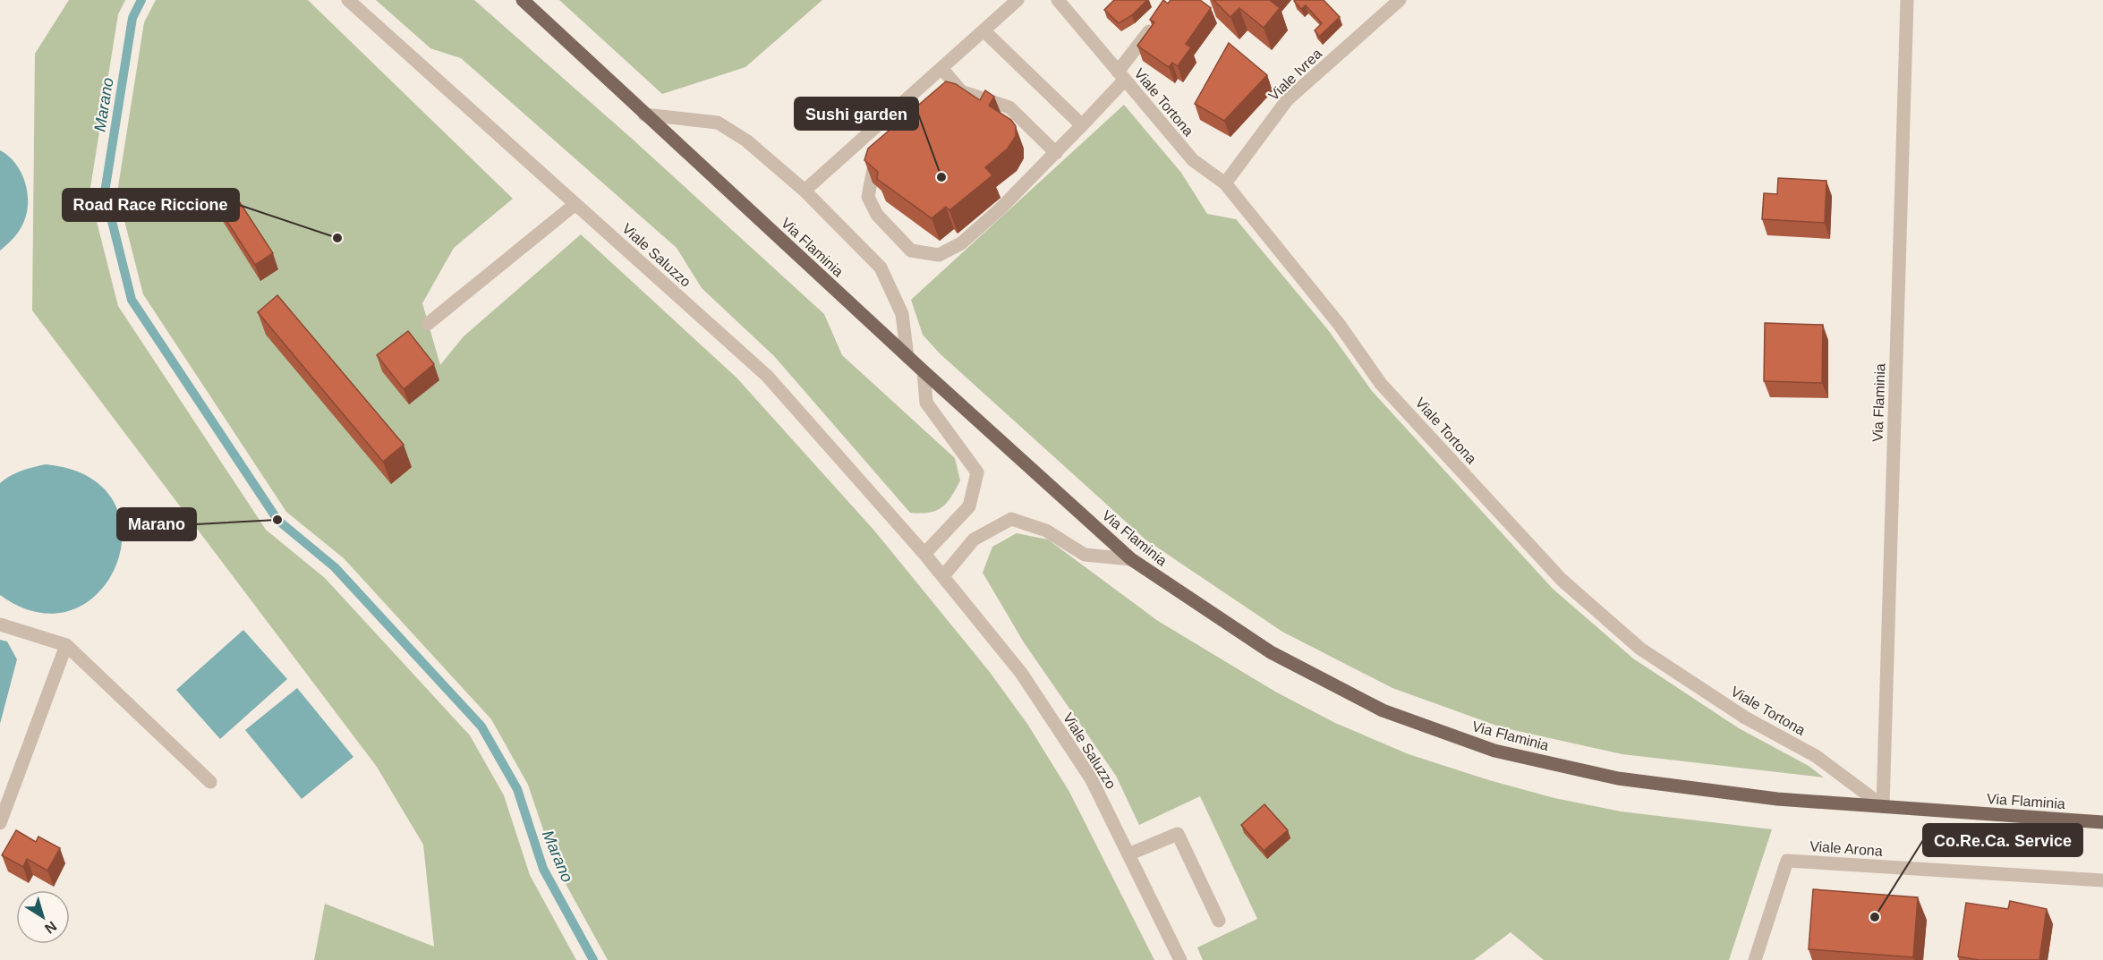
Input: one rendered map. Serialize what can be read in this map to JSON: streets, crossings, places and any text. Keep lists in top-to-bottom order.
{
  "streets": {
    "main road": ["Via Flaminia"],
    "street": [
      "Viale Ivrea",
      "Viale Tortona",
      "Viale Saluzzo",
      "Viale Arona"
    ]
  },
  "crossings": [
    ["Viale Ivrea", "Viale Tortona"],
    ["Viale Tortona", "Via Flaminia"]
  ],
  "water": ["Marano"],
  "places": [
    "Sushi garden",
    "Road Race Riccione",
    "Marano",
    "Co.Re.Ca. Service"
  ],
  "north": "bottom right"
}
